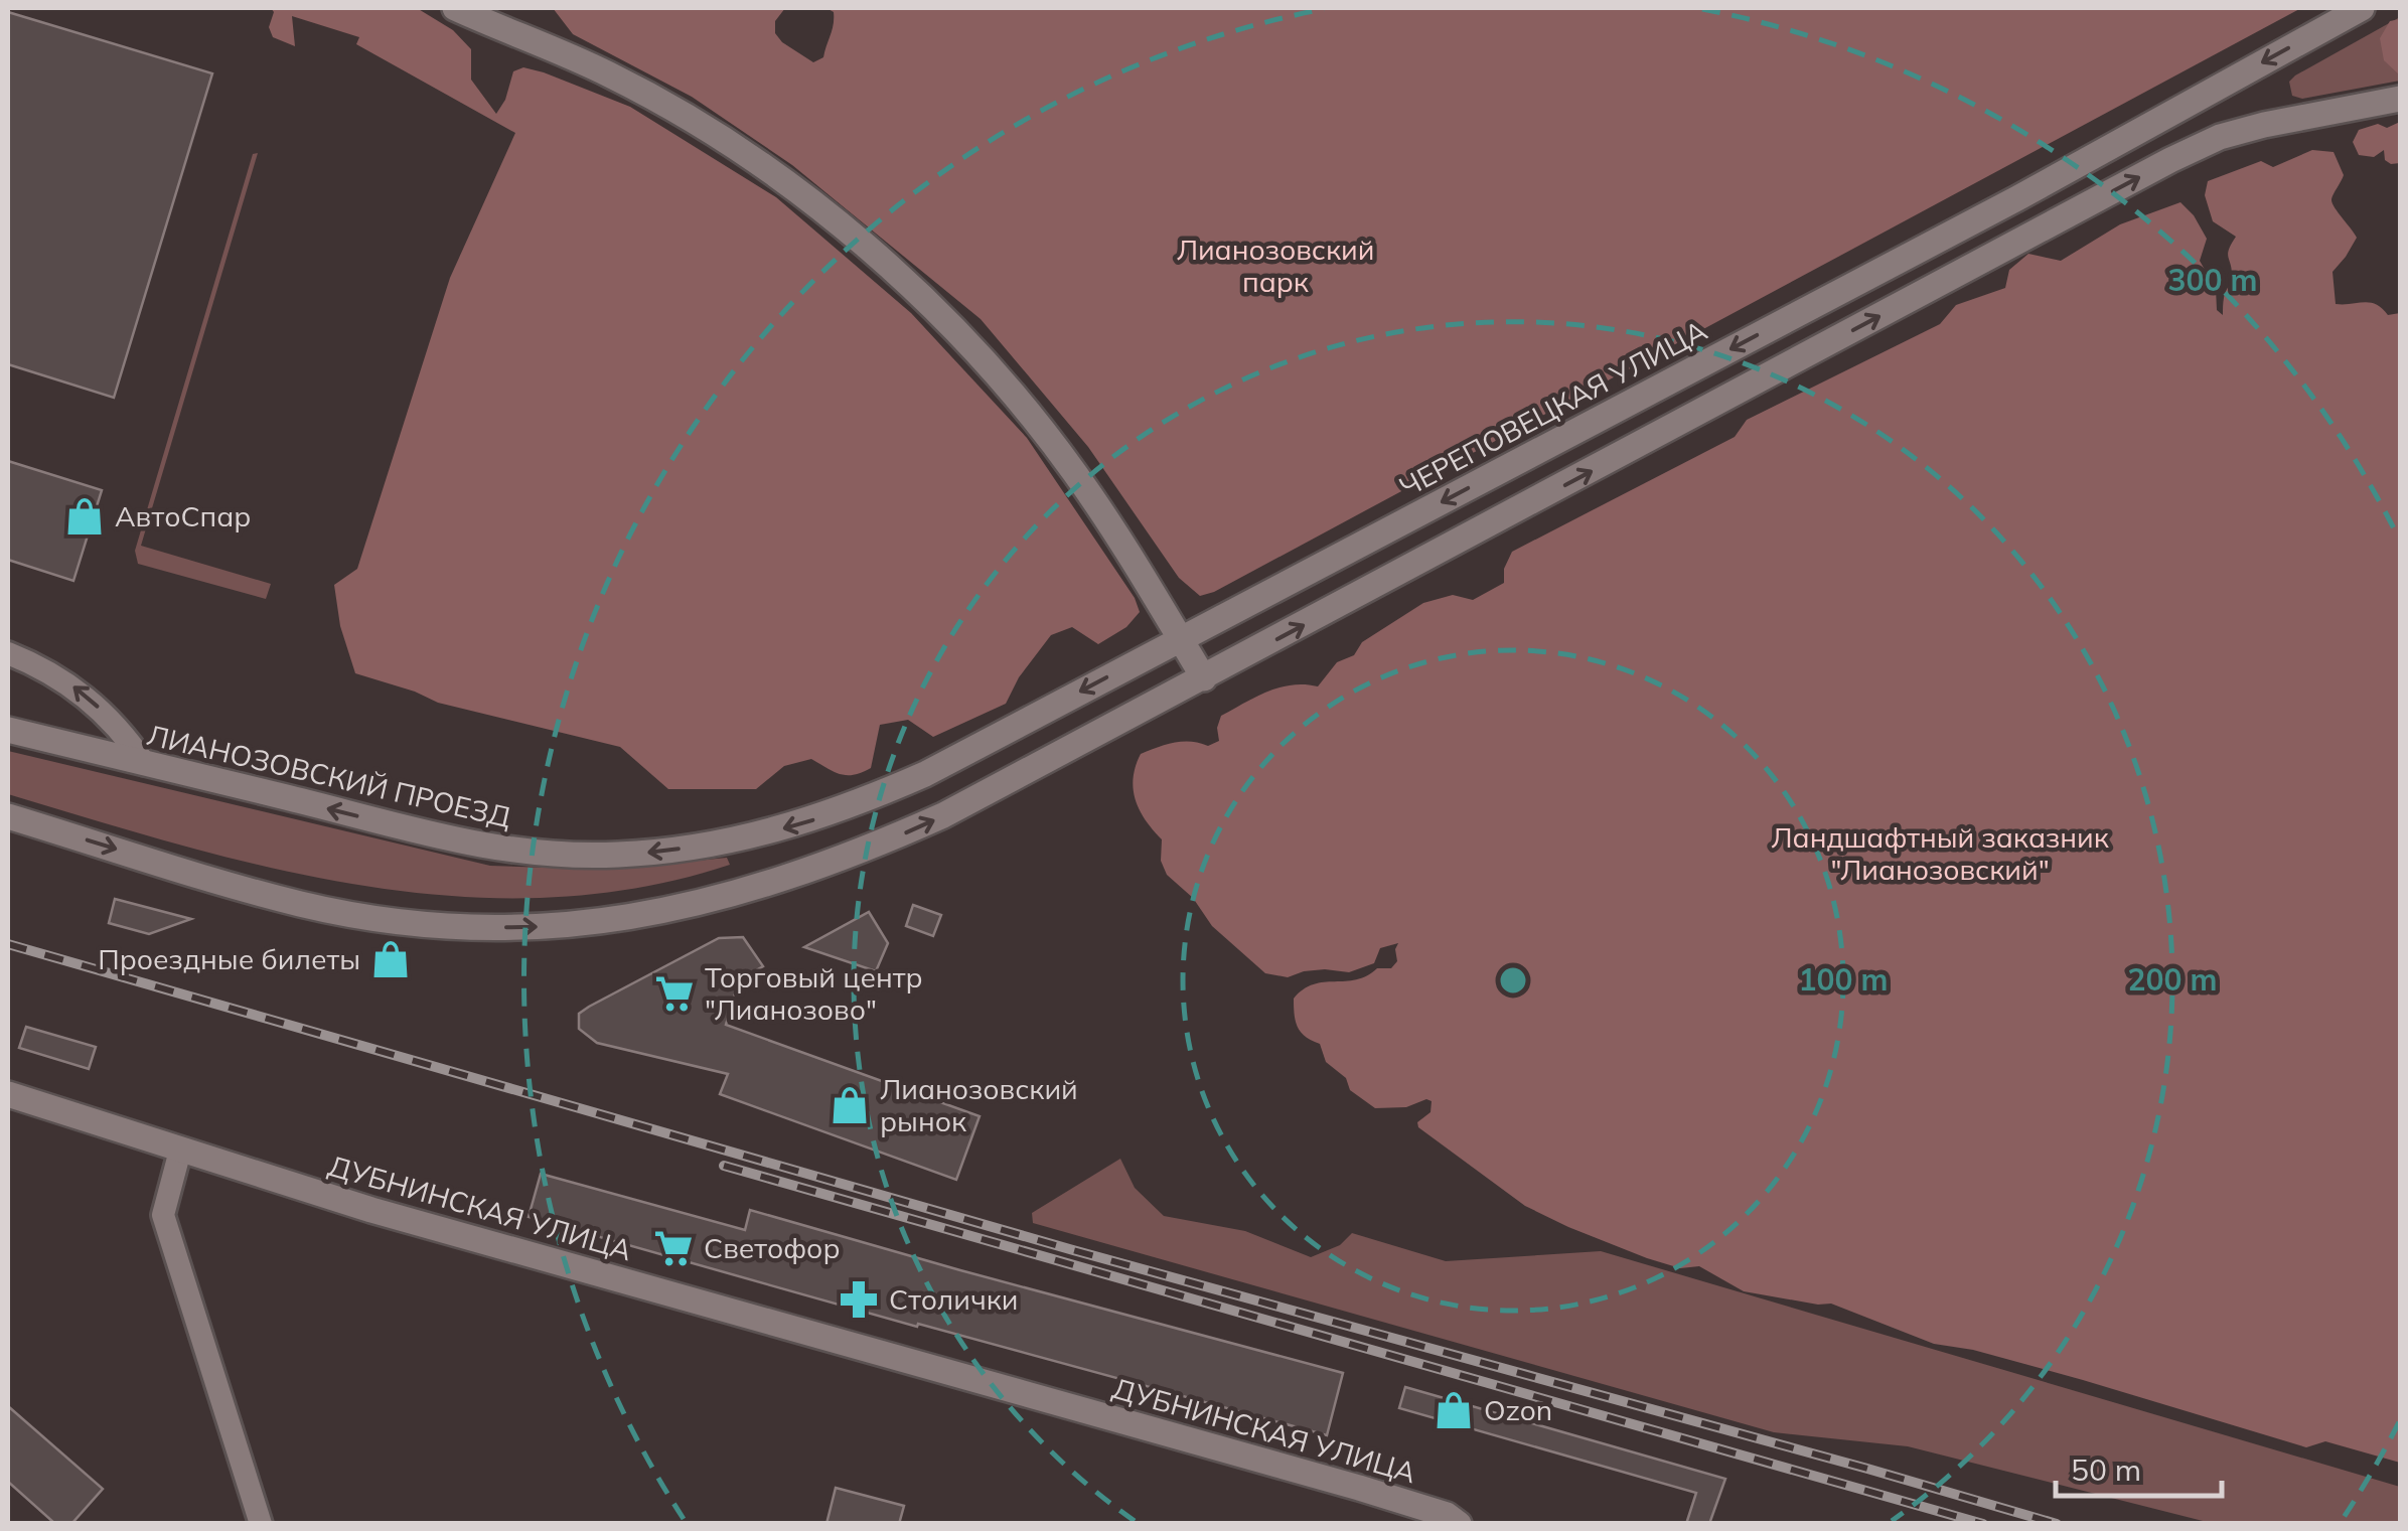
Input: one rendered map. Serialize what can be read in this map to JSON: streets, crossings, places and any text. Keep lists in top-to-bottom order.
{
  "streets": {
    "main road": ["ЧЕРЕПОВЕЦКАЯ УЛИЦА", "ЛИАНОЗОВСКИЙ ПРОЕЗД", "ДУБНИНСКАЯ УЛИЦА"]
  },
  "crossings": [
    ["ЧЕРЕПОВЕЦКАЯ УЛИЦА", "ЛИАНОЗОВСКИЙ ПРОЕЗД"]
  ],
  "parks": ["Лианозовский парк", "Ландшафтный заказник \"Лианозовский\""],
  "places": {
    "shop": [
      "АвтоСпар",
      "Проездные билеты",
      "Лианозовский рынок",
      "Ozon"
    ],
    "supermarket": ["Торговый центр \"Лианозово\"", "Светофор"],
    "pharmacy": ["Столички"]
  },
  "scale_bar": "50 m",
  "rings": ["300 m", "100 m", "200 m"]
}
